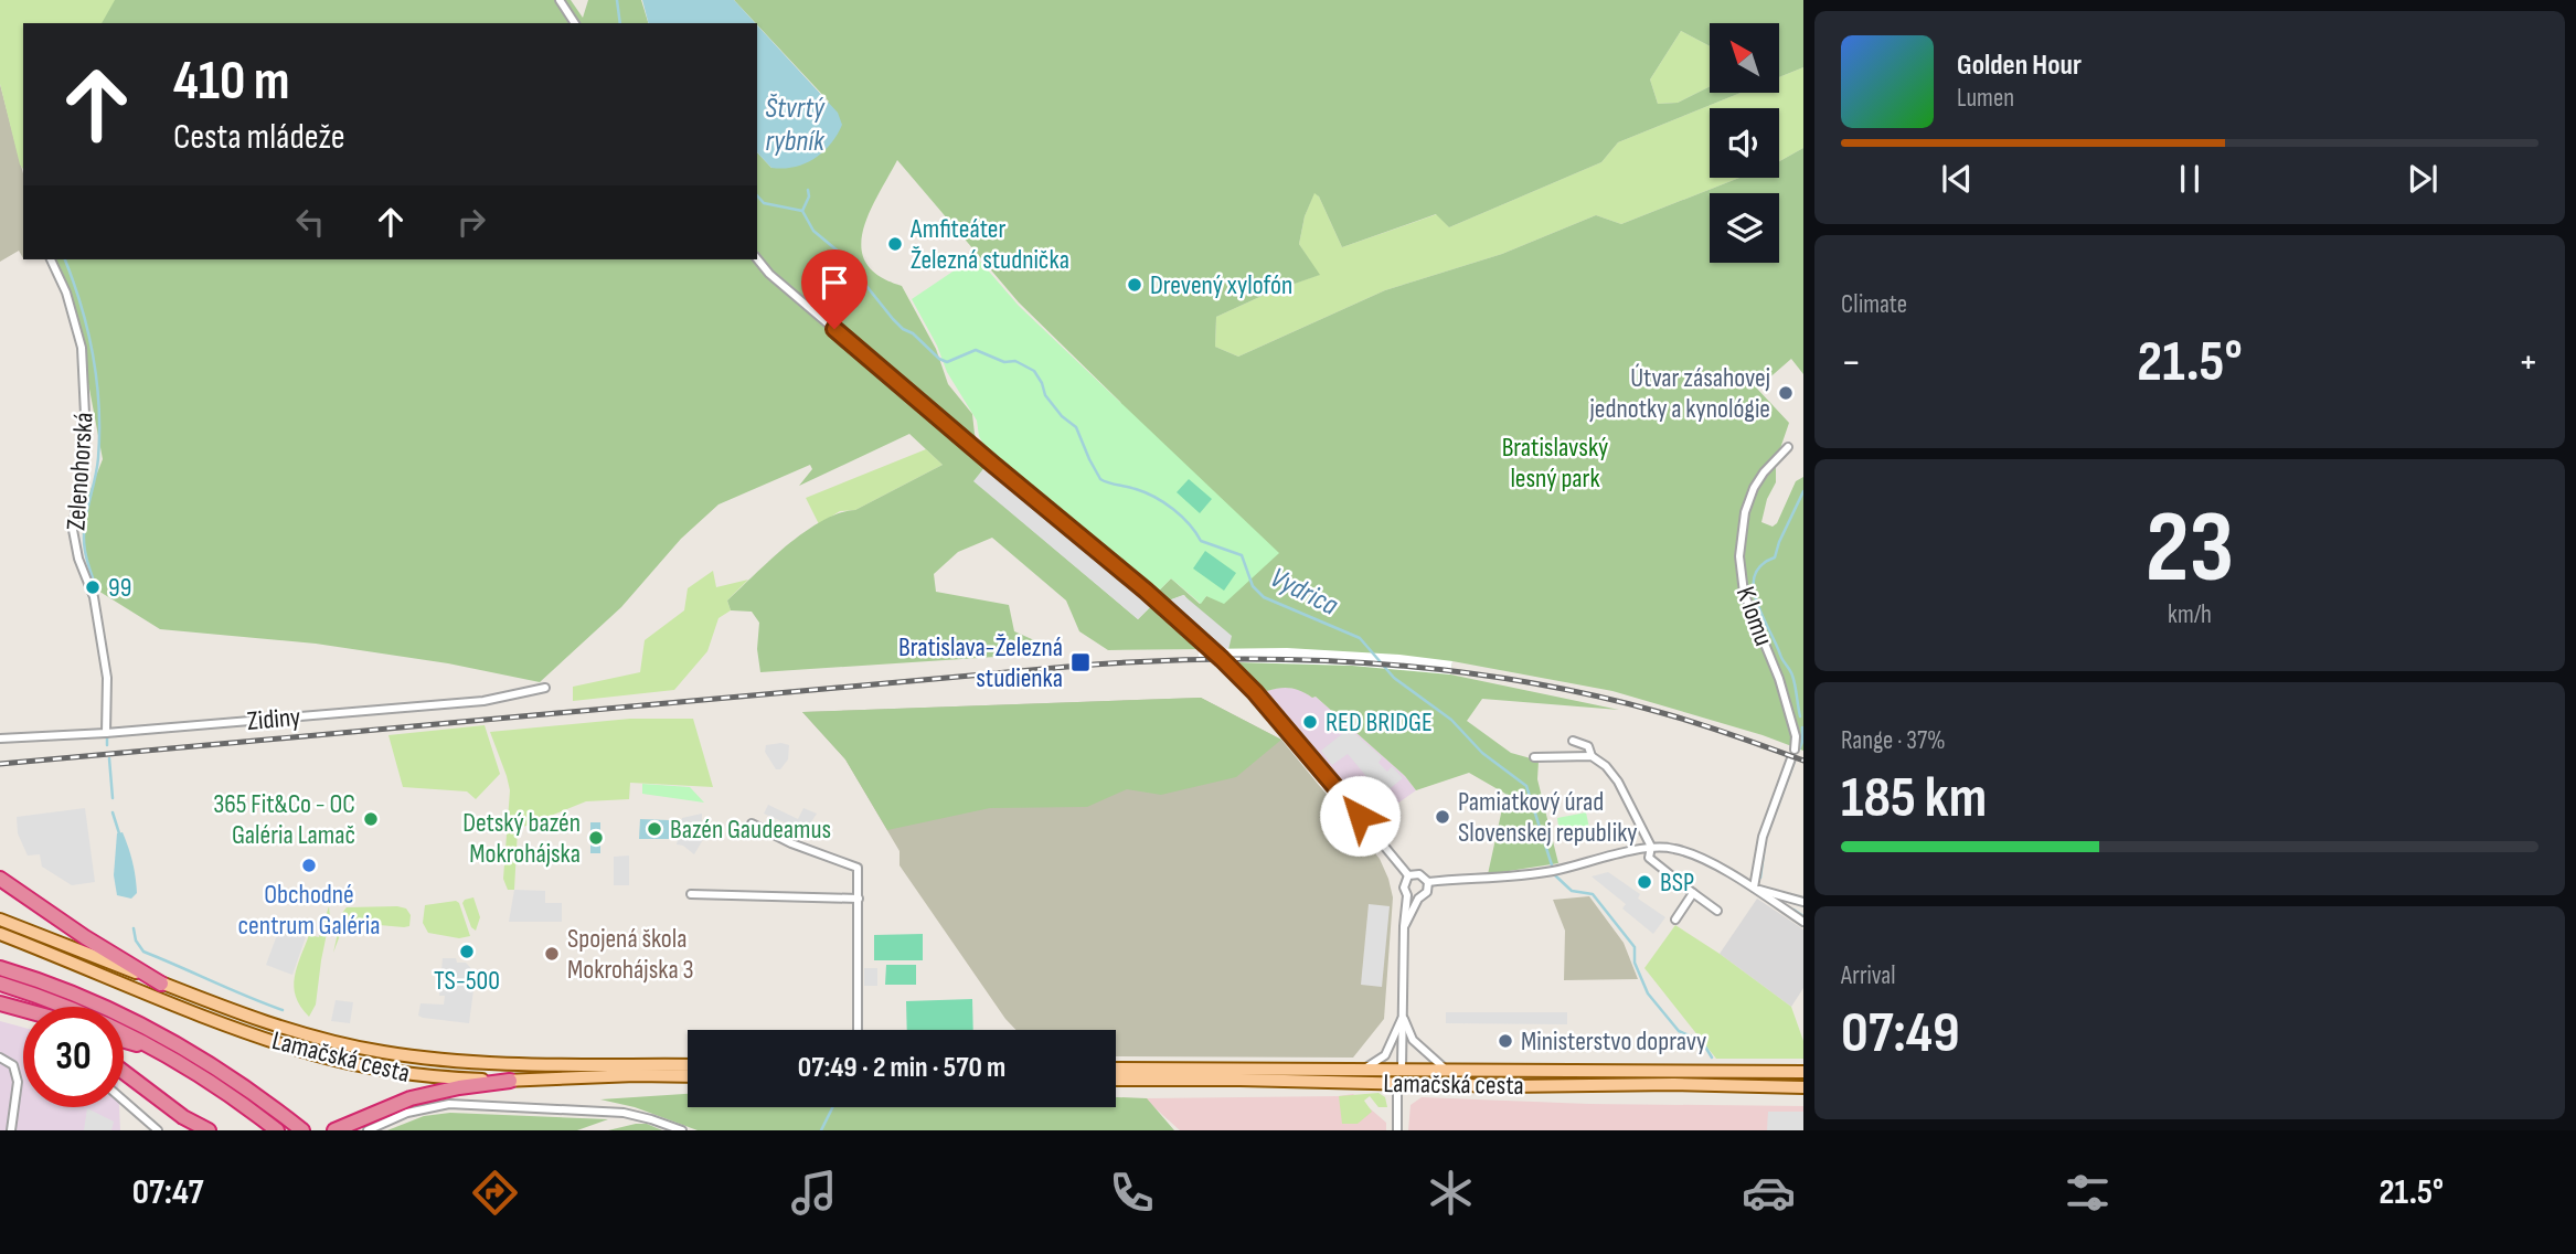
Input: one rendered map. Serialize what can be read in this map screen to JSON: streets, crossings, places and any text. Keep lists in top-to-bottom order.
{
  "streets": {
    "main road": ["Lamačská cesta"],
    "street": ["Zelenohorská", "K lomu", "Zidiny"]
  },
  "crossings": [
    ["Zelenohorská", "Zidiny"]
  ],
  "water": ["Štvrtý rybník", "Vydrica"],
  "parks": ["Bratislavský lesný park"],
  "places": {
    "other": [
      "Amfiteáter Železná studnička",
      "Drevený xylofón",
      "Útvar zásahovej jednotky a kynológie",
      "99",
      "RED BRIDGE",
      "Pamiatkový úrad Slovenskej republiky",
      "365 Fit&Co - OC Galéria Lamač",
      "Bazén Gaudeamus",
      "Detský bazén Mokrohájska",
      "Obchodné centrum Galéria",
      "BSP",
      "TS-500",
      "Spojená škola Mokrohájska 3",
      "Ministerstvo dopravy"
    ],
    "transit": ["Bratislava-Železná studienka"]
  },
  "north": "top left",
  "page": {
    "turn": ["410 m", "Cesta mládeže"],
    "song": ["Golden Hour", "Lumen"],
    "tile": [
      "Climate",
      ["23", "km/h"],
      ["Range · 37%", "185 km"],
      ["Arrival", "07:49"]
    ],
    "heat": ["−", "21.5°", "+"],
    "limit": "30",
    "trip": "07:49 · 2 min · 570 m",
    "tabs": ["07:47", "21.5°"]
  }
}
